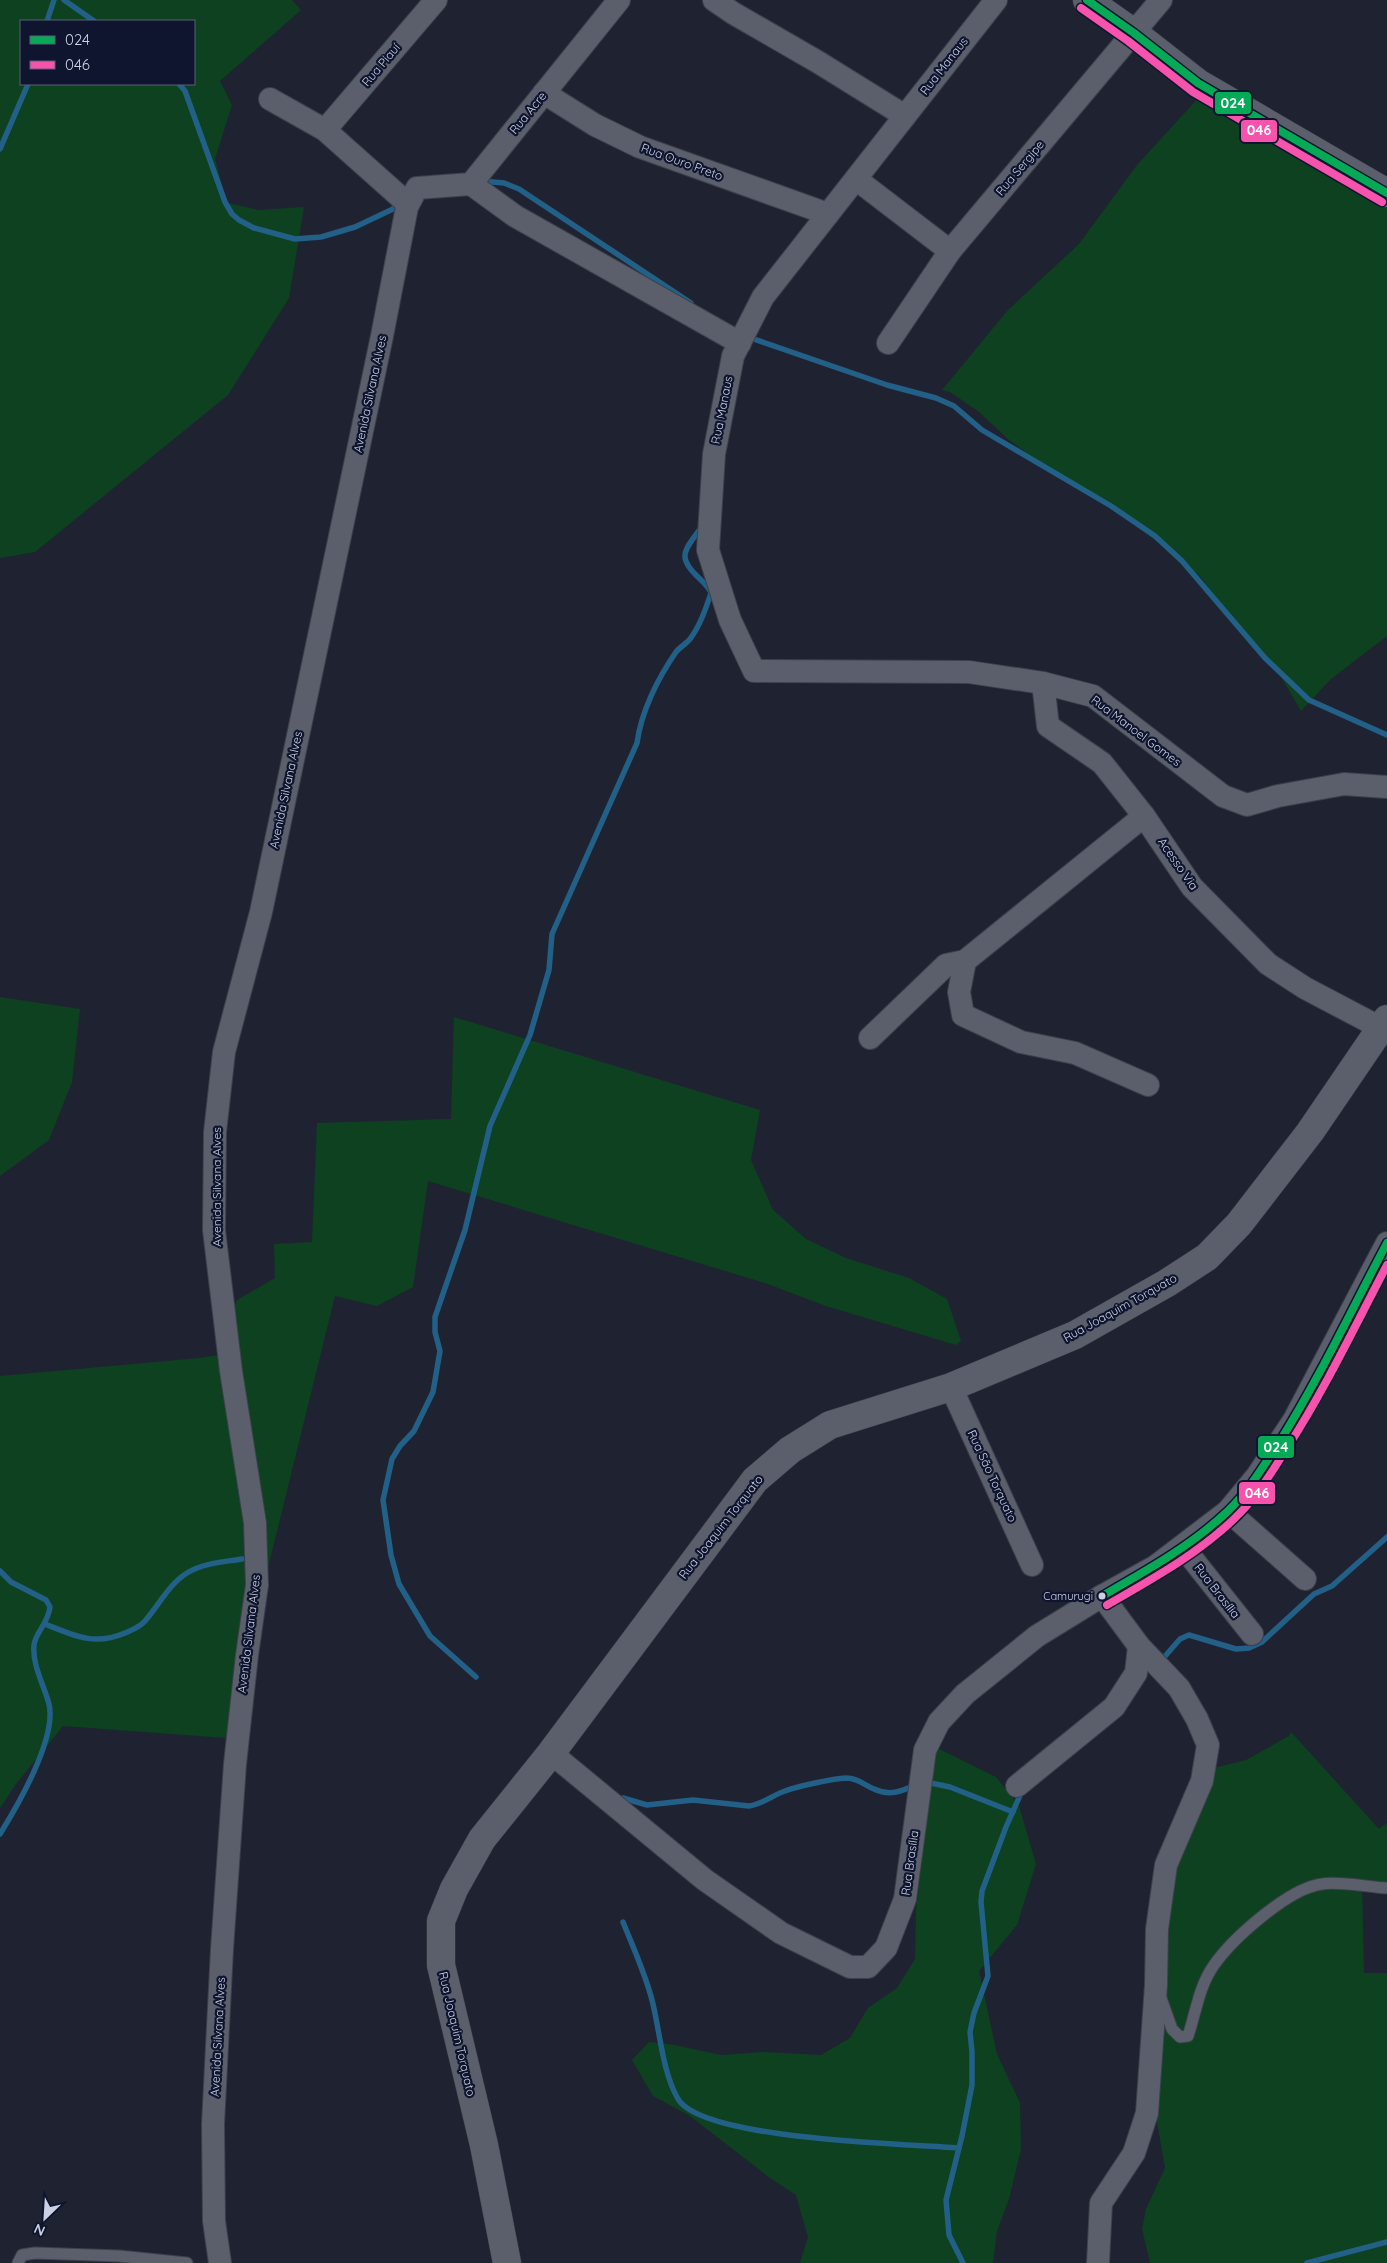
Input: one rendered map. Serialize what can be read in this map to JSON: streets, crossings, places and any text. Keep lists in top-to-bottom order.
{
  "streets": {
    "street": [
      "Rua Piauí",
      "Rua Manaus",
      "Rua Acre",
      "Rua Ouro Preto",
      "Rua Sergipe",
      "Avenida Silvana Alves",
      "Rua Manoel Gomes",
      "Acesso Via",
      "Rua Joaquim Torquato",
      "Rua São Torquato",
      "Rua Brasília"
    ]
  },
  "crossings": [
    ["Rua Manaus", "Rua Ouro Preto"],
    ["Rua Manaus", "Rua Manoel Gomes"],
    ["Rua Acre", "Rua Ouro Preto"],
    ["Rua Manoel Gomes", "Acesso Via"],
    ["Acesso Via", "Rua Joaquim Torquato"],
    ["Rua Joaquim Torquato", "Rua São Torquato"],
    ["Rua Joaquim Torquato", "Rua Brasília"]
  ],
  "places": ["Camurugi"],
  "lines": ["transit line 024", "transit line 046"],
  "legend": ["024", "046"],
  "north": "bottom left"
}
